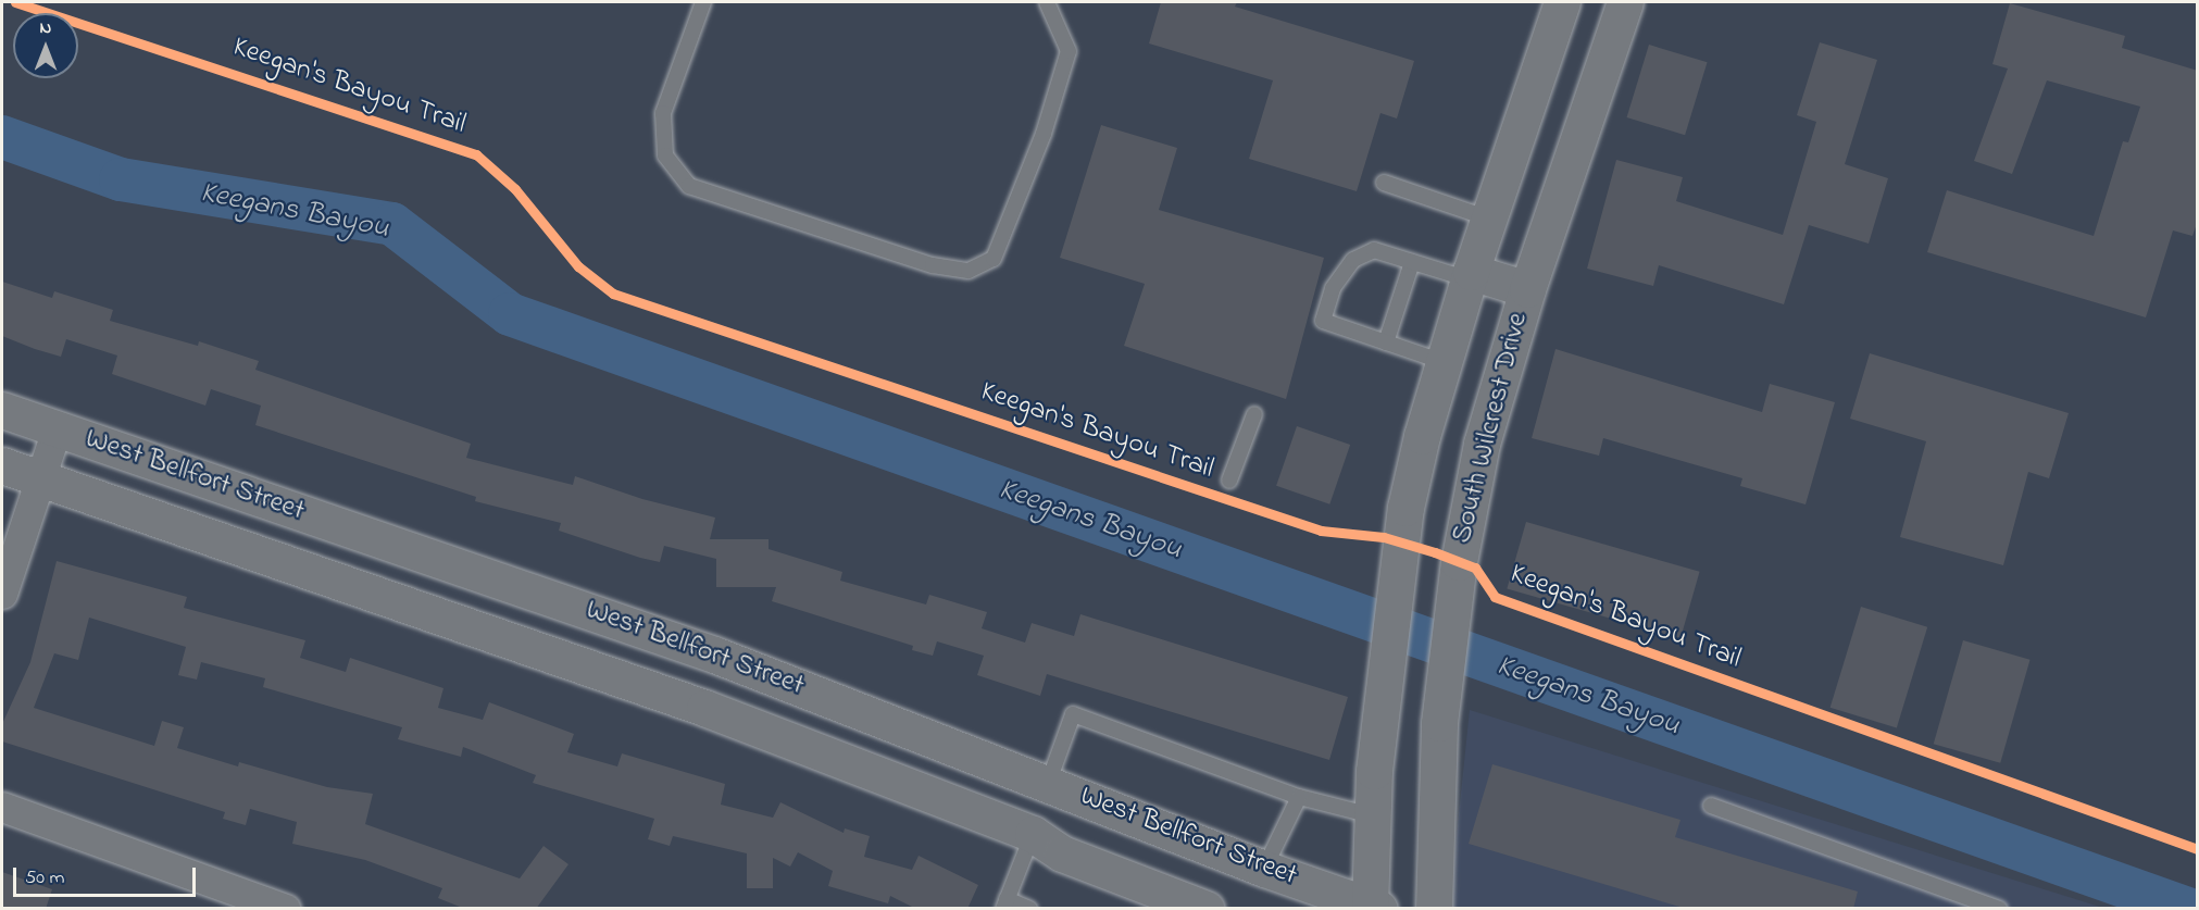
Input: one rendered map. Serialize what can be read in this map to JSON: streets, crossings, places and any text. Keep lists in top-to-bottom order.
{
  "streets": {
    "main road": ["South Wilcrest Drive", "West Bellfort Street"],
    "cycle path": ["Keegan's Bayou Trail"]
  },
  "water": ["Keegans Bayou"],
  "scale_bar": "50 m",
  "north": "top"
}
